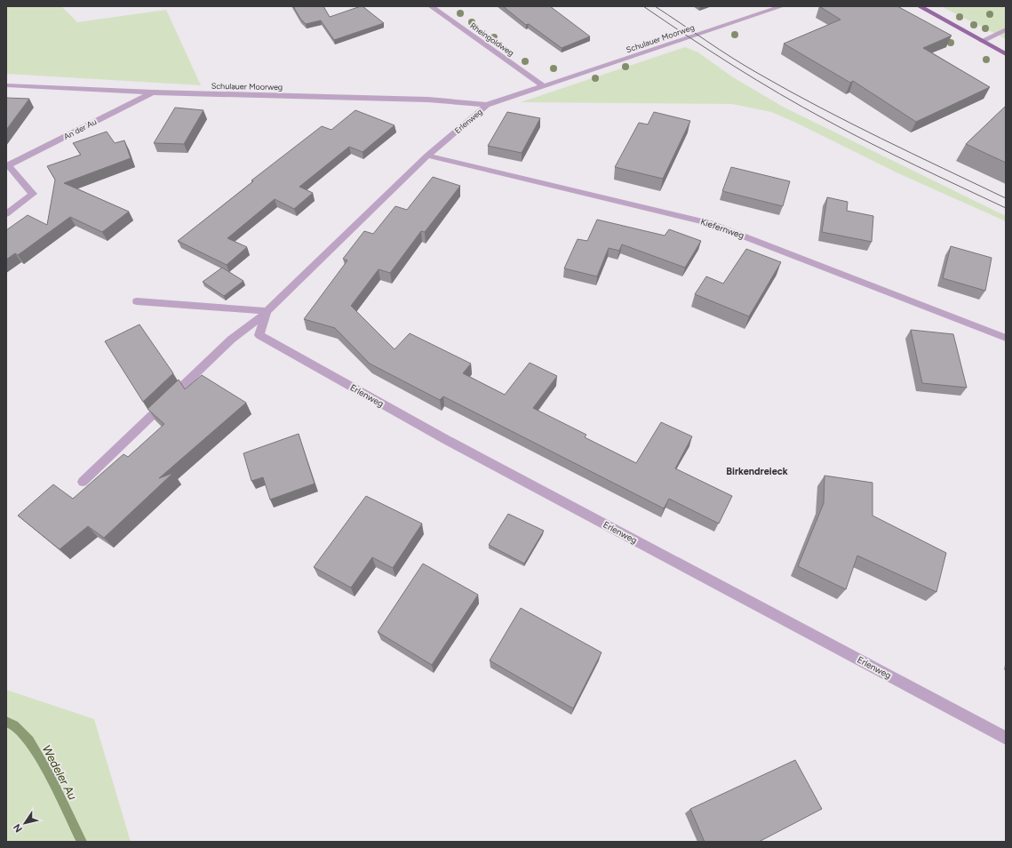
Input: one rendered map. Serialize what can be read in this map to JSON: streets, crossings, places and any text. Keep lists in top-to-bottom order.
{
  "streets": {
    "street": [
      "Schulauer Moorweg",
      "Rheingoldweg",
      "Erlenweg",
      "An der Au",
      "Kiefernweg"
    ]
  },
  "crossings": [
    ["Schulauer Moorweg", "Rheingoldweg"],
    ["Schulauer Moorweg", "Erlenweg"],
    ["Schulauer Moorweg", "An der Au"],
    ["Rheingoldweg", "Erlenweg"],
    ["Erlenweg", "Kiefernweg"]
  ],
  "districts": ["Birkendreieck"],
  "water": ["Wedeler Au"],
  "north": "bottom left"
}
